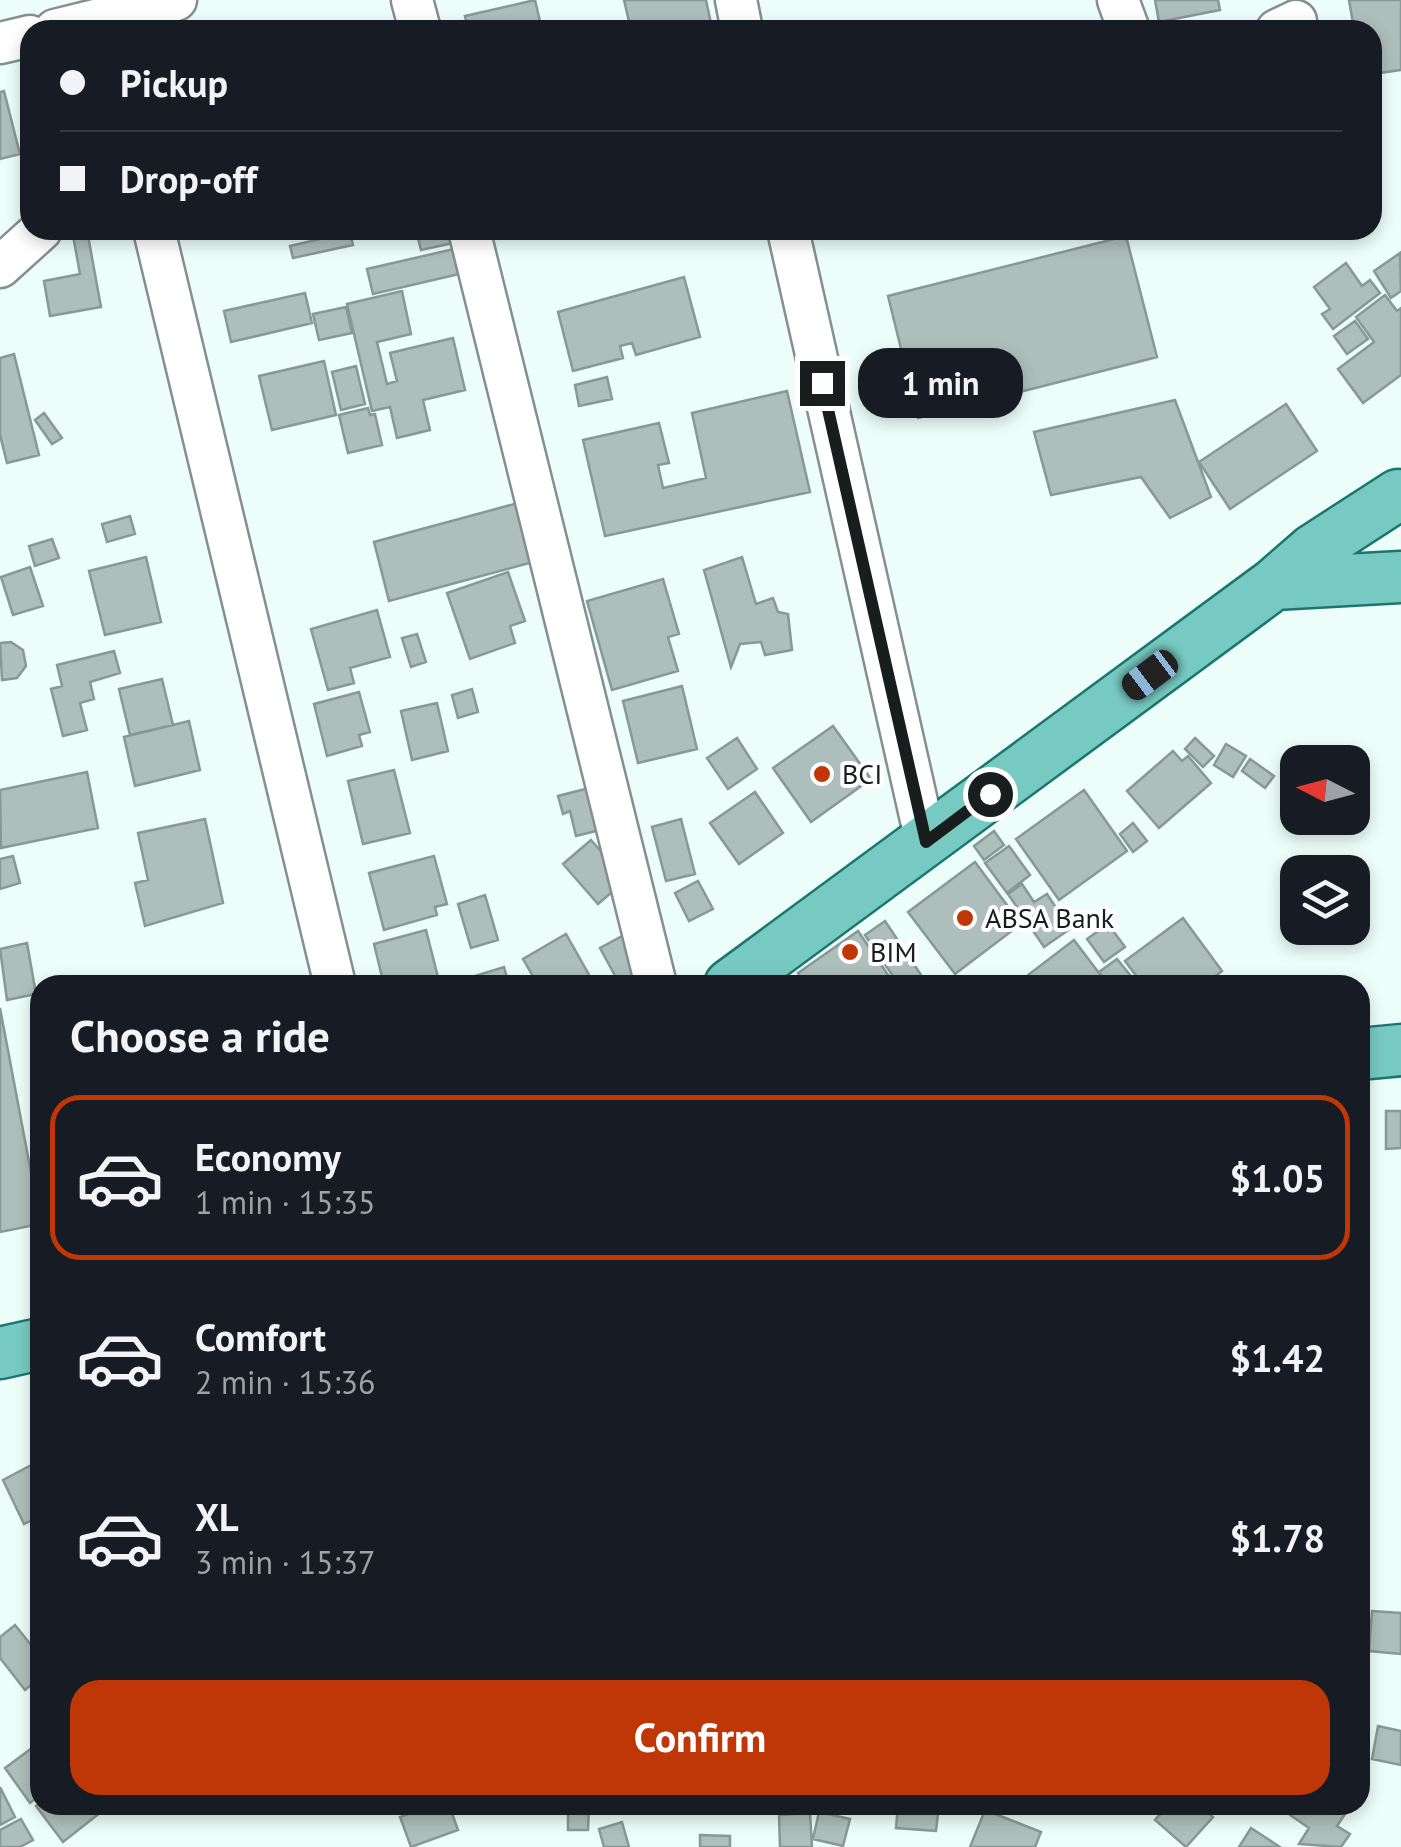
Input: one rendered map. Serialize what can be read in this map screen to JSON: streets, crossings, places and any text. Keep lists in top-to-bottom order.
{
  "places": ["BCI", "ABSA Bank", "BIM"],
  "north": "left",
  "page": {
    "banner": ["Pickup", "Drop-off"],
    "bubble": "1 min",
    "heading": "Choose a ride",
    "list": [
      {
        "name": "Economy",
        "note": "1 min · 15:35",
        "value": "$1.05"
      },
      {
        "name": "Comfort",
        "note": "2 min · 15:36",
        "value": "$1.42"
      },
      {
        "name": "XL",
        "note": "3 min · 15:37",
        "value": "$1.78"
      }
    ],
    "buttons": "Confirm"
  }
}
